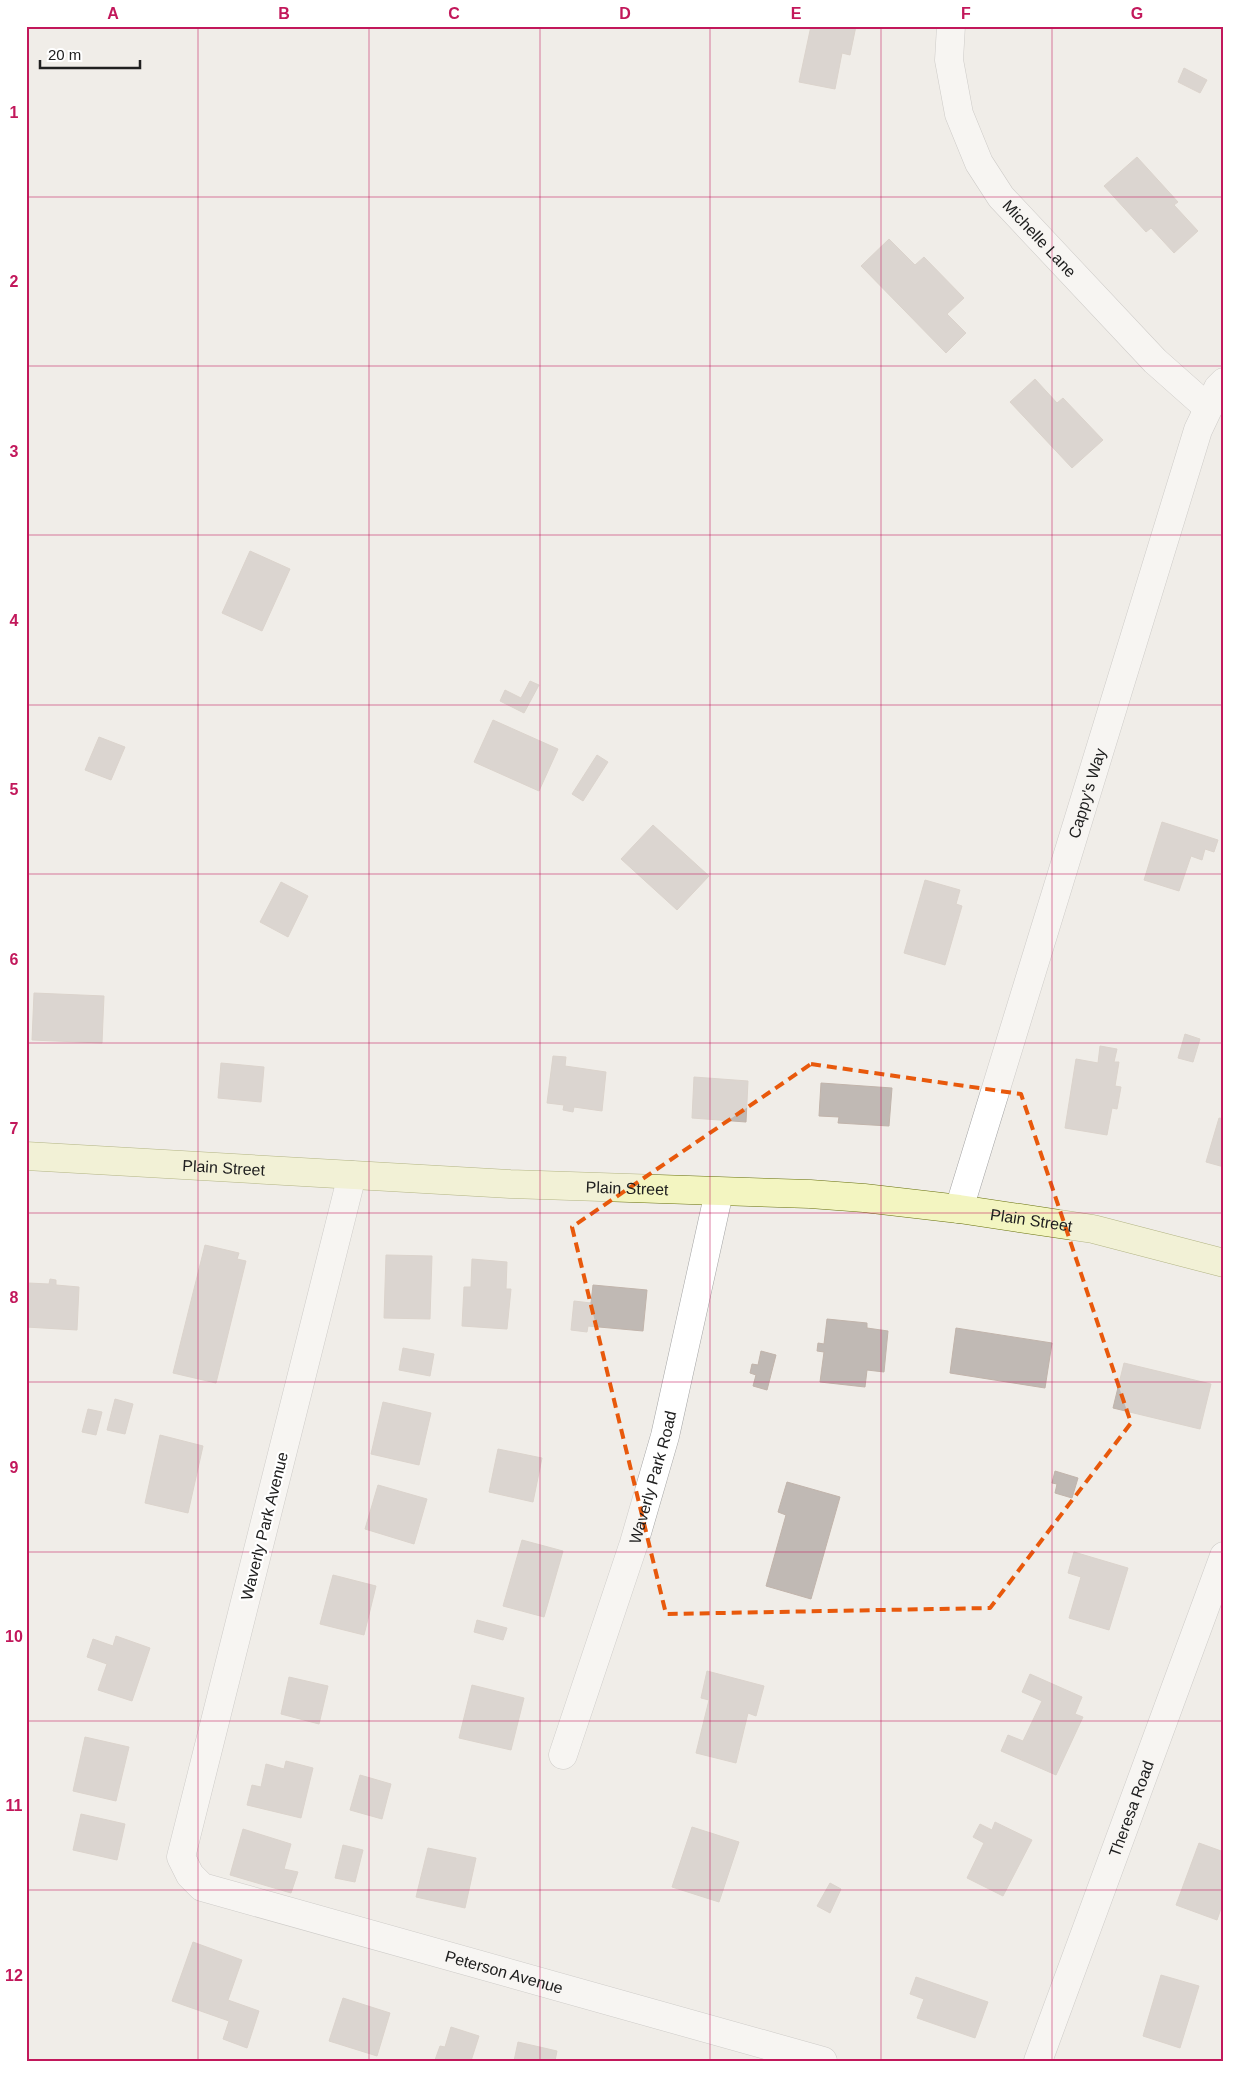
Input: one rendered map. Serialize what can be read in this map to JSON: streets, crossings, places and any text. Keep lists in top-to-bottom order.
{
  "streets": {
    "main road": ["Plain Street"],
    "street": [
      "Michelle Lane",
      "Cappy's Way",
      "Waverly Park Road",
      "Waverly Park Avenue",
      "Theresa Road",
      "Peterson Avenue"
    ]
  },
  "crossings": [
    ["Michelle Lane", "Cappy's Way"],
    ["Cappy's Way", "Plain Street"],
    ["Plain Street", "Waverly Park Road"],
    ["Plain Street", "Waverly Park Avenue"],
    ["Waverly Park Avenue", "Peterson Avenue"]
  ],
  "scale_bar": "20 m",
  "grid": {
    "columns": [
      "A",
      "B",
      "C",
      "D",
      "E",
      "F",
      "G"
    ],
    "rows": [
      "1",
      "2",
      "3",
      "4",
      "5",
      "6",
      "7",
      "8",
      "9",
      "10",
      "11",
      "12"
    ]
  }
}
